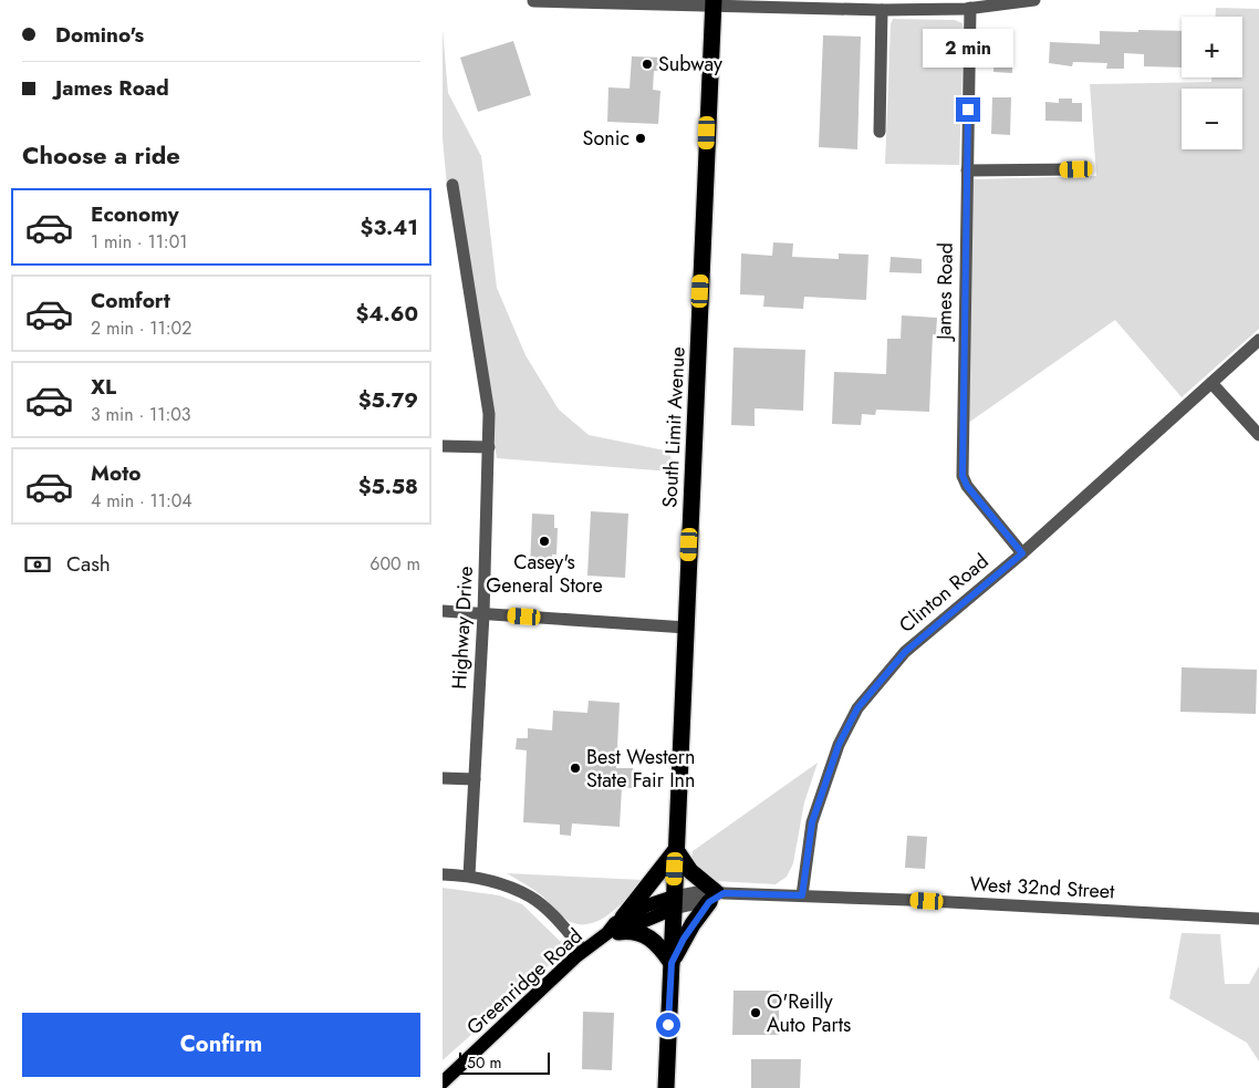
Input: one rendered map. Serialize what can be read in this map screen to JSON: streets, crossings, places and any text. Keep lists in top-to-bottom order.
{
  "streets": {
    "highway": ["South Limit Avenue"],
    "main road": ["Greenridge Road"],
    "street": [
      "James Road",
      "Clinton Road",
      "Highway Drive",
      "West 32nd Street"
    ]
  },
  "crossings": [
    ["James Road", "Clinton Road"],
    ["South Limit Avenue", "West 32nd Street"],
    ["South Limit Avenue", "Greenridge Road"],
    ["Clinton Road", "West 32nd Street"],
    ["West 32nd Street", "Greenridge Road"]
  ],
  "places": [
    "Subway",
    "Sonic",
    "Casey's General Store",
    "Best Western State Fair Inn",
    "O'Reilly Auto Parts"
  ],
  "scale_bar": "50 m",
  "page": {
    "banner": ["Domino's", "James Road"],
    "map_buttons": ["+", "−"],
    "bubble": "2 min",
    "heading": "Choose a ride",
    "list": [
      {
        "name": "Economy",
        "note": "1 min · 11:01",
        "value": "$3.41"
      },
      {
        "name": "Comfort",
        "note": "2 min · 11:02",
        "value": "$4.60"
      },
      {
        "name": "XL",
        "note": "3 min · 11:03",
        "value": "$5.79"
      },
      {
        "name": "Moto",
        "note": "4 min · 11:04",
        "value": "$5.58"
      }
    ],
    "pay": ["Cash", "600 m"],
    "buttons": "Confirm",
    "scale": "50 m"
  }
}
